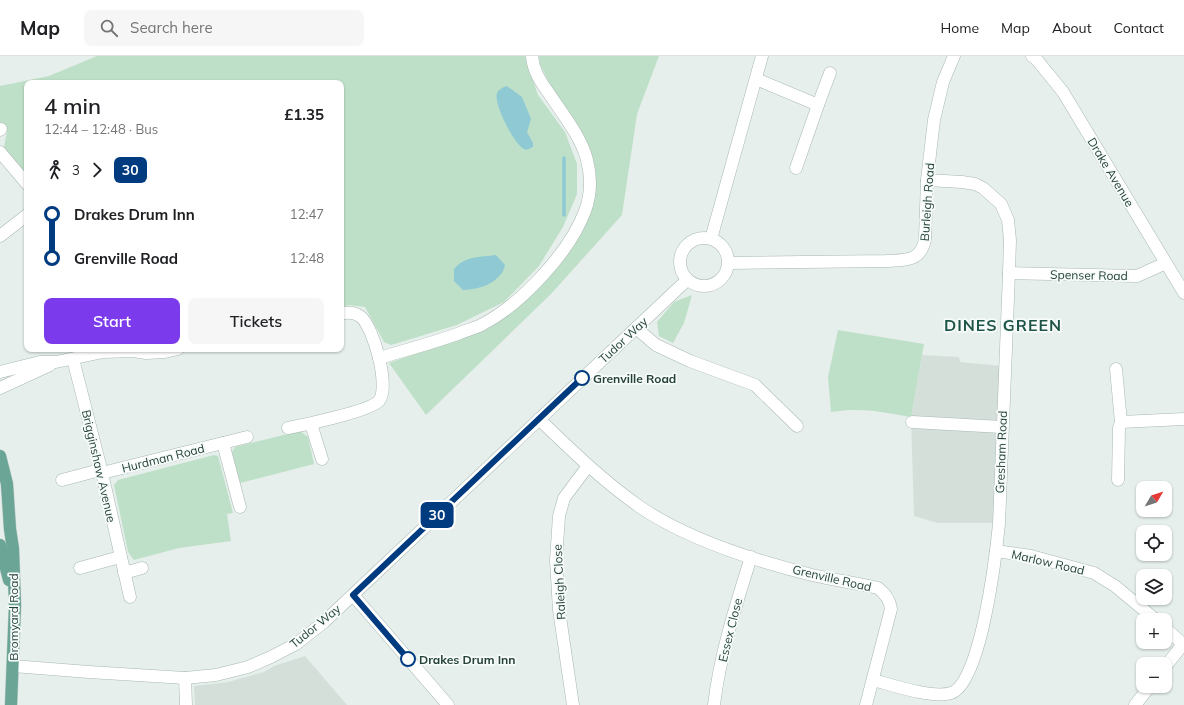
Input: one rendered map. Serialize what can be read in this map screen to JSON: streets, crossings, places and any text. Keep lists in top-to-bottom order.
{
  "streets": {
    "main road": ["Bromyard Road"],
    "street": [
      "Drake Avenue",
      "Burleigh Road",
      "Spenser Road",
      "Tudor Way",
      "Gresham Road",
      "Hurdman Road",
      "Brigginshaw Avenue",
      "Marlow Road",
      "Grenville Road",
      "Raleigh Close",
      "Essex Close"
    ]
  },
  "crossings": [
    ["Drake Avenue", "Spenser Road"],
    ["Burleigh Road", "Tudor Way"],
    ["Burleigh Road", "Gresham Road"],
    ["Spenser Road", "Gresham Road"],
    ["Tudor Way", "Grenville Road"],
    ["Tudor Way", "Bromyard Road"],
    ["Gresham Road", "Marlow Road"],
    ["Gresham Road", "Grenville Road"],
    ["Hurdman Road", "Brigginshaw Avenue"],
    ["Grenville Road", "Raleigh Close"],
    ["Grenville Road", "Essex Close"]
  ],
  "districts": ["DINES GREEN"],
  "places": ["Grenville Road", "Drakes Drum Inn"],
  "lines": ["bus line 30"],
  "north": "top right",
  "page": {
    "header": "Map",
    "search": "Search here",
    "nav": [
      "Home",
      "Map",
      "About",
      "Contact"
    ],
    "on_map": "30",
    "heading": ["4 min", "12:44 – 12:48 · Bus", "£1.35"],
    "legs": ["3", "30"],
    "list": [
      {
        "name": "Drakes Drum Inn",
        "value": "12:47"
      },
      {
        "name": "Grenville Road",
        "value": "12:48"
      }
    ],
    "buttons": ["Start", "Tickets"],
    "map_buttons": ["+", "−"]
  }
}
